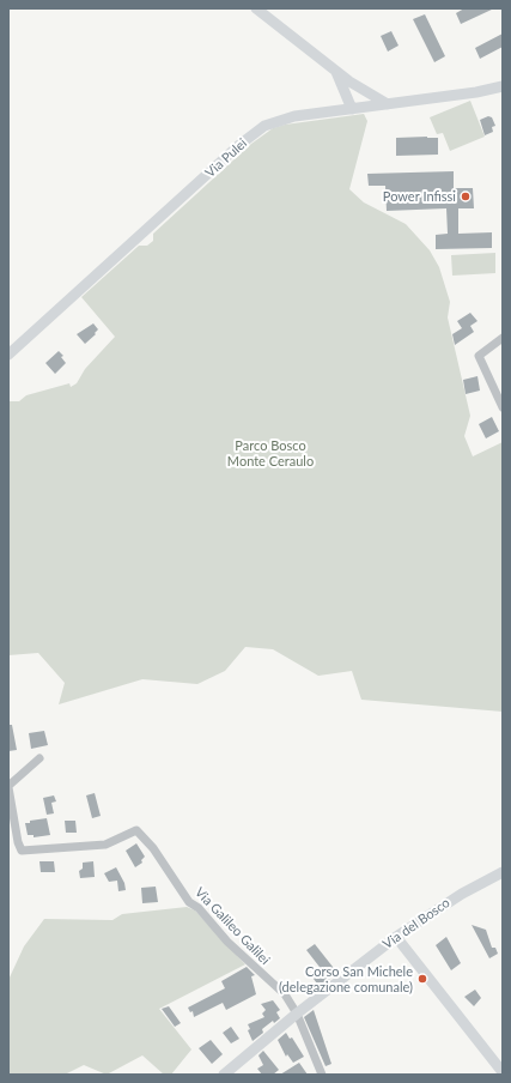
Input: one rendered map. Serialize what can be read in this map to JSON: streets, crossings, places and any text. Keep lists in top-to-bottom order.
{
  "streets": {
    "main road": ["Via Pulei", "Via del Bosco"],
    "street": ["Via Galileo Galilei"]
  },
  "crossings": [
    ["Via del Bosco", "Via Galileo Galilei"]
  ],
  "parks": ["Parco Bosco Monte Ceraulo"],
  "places": ["Power Infissi", "Corso San Michele (delegazione comunale)"]
}
